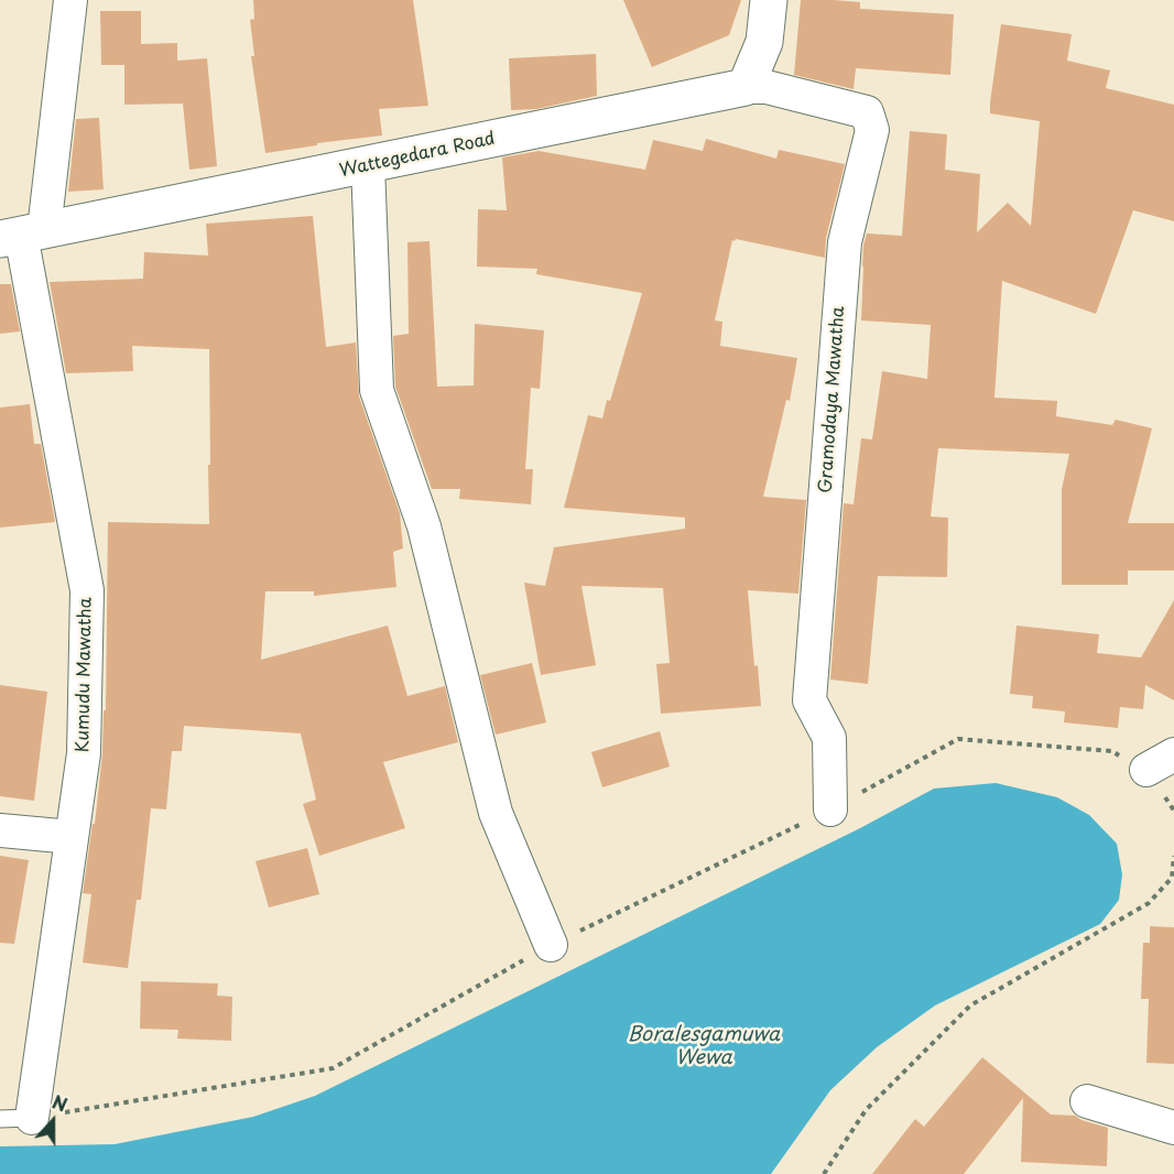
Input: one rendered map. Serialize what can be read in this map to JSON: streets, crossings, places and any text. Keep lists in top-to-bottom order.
{
  "streets": {
    "street": ["Wattegedara Road", "Gramodaya Mawatha", "Kumudu Mawatha"]
  },
  "crossings": [
    ["Wattegedara Road", "Gramodaya Mawatha"],
    ["Wattegedara Road", "Kumudu Mawatha"]
  ],
  "water": ["Boralesgamuwa Wewa"],
  "north": "top"
}
